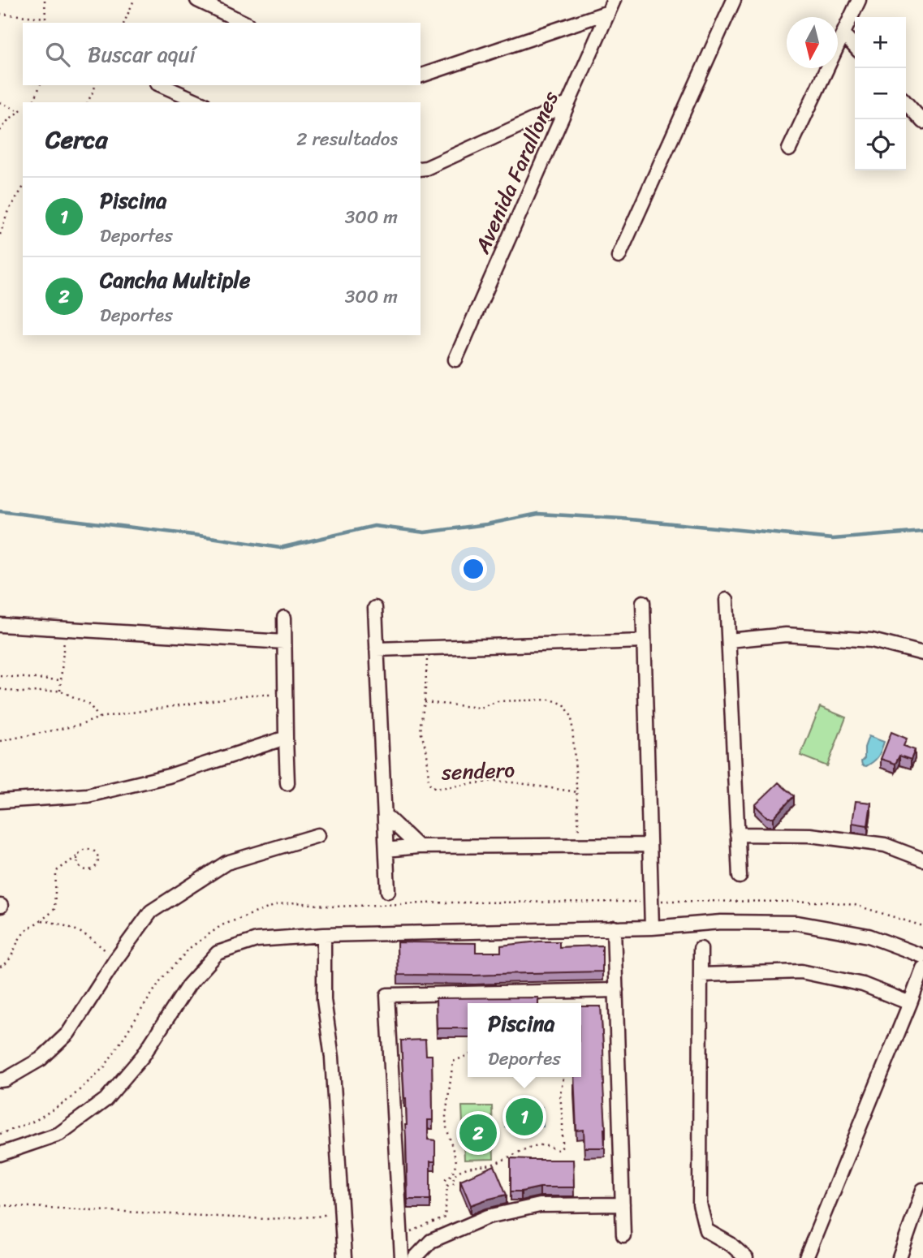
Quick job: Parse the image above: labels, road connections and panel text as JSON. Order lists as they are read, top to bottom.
{
  "streets": {
    "street": ["Avenida Farallones"],
    "path": ["sendero"]
  },
  "north": "bottom",
  "page": {
    "map_buttons": ["+", "−"],
    "search": "Buscar aquí",
    "heading": ["Cerca", "2 resultados"],
    "list": [
      {
        "mark": "1",
        "name": "Piscina",
        "note": "Deportes",
        "value": "300 m"
      },
      {
        "mark": "2",
        "name": "Cancha Multiple",
        "note": "Deportes",
        "value": "300 m"
      }
    ],
    "popup": ["Piscina", "Deportes"],
    "pins": ["1", "2"]
  }
}
